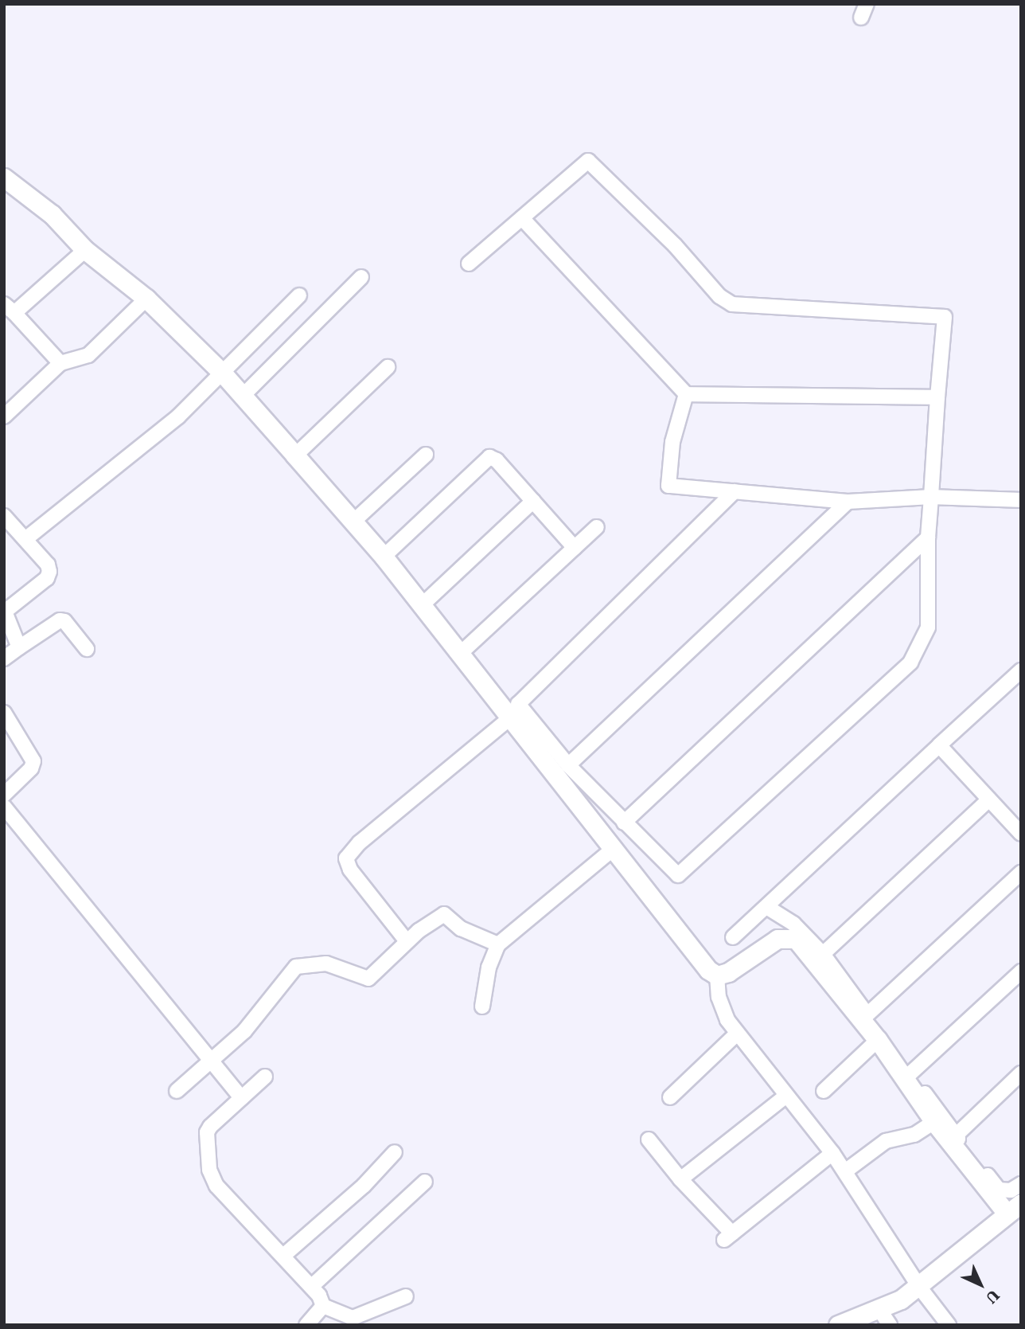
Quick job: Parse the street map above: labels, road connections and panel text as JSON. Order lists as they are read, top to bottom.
{
  "north": "bottom right"
}
